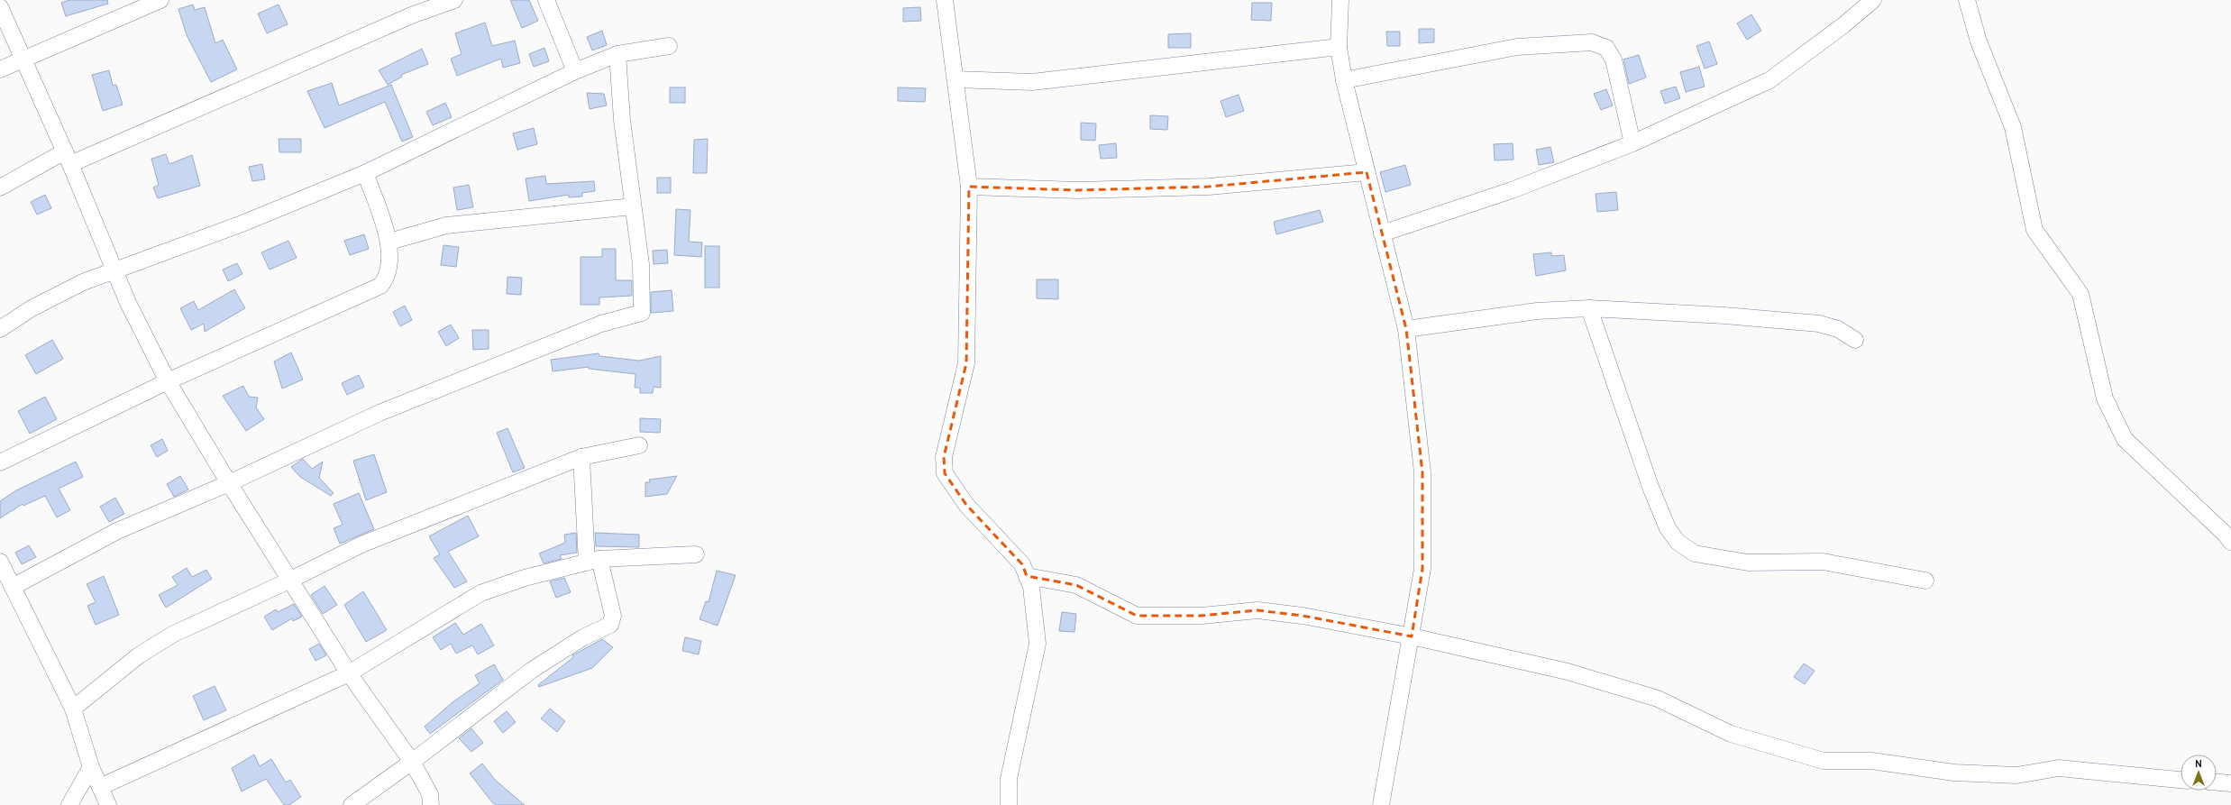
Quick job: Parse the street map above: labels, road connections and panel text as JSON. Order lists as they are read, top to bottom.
{
  "north": "top"
}
